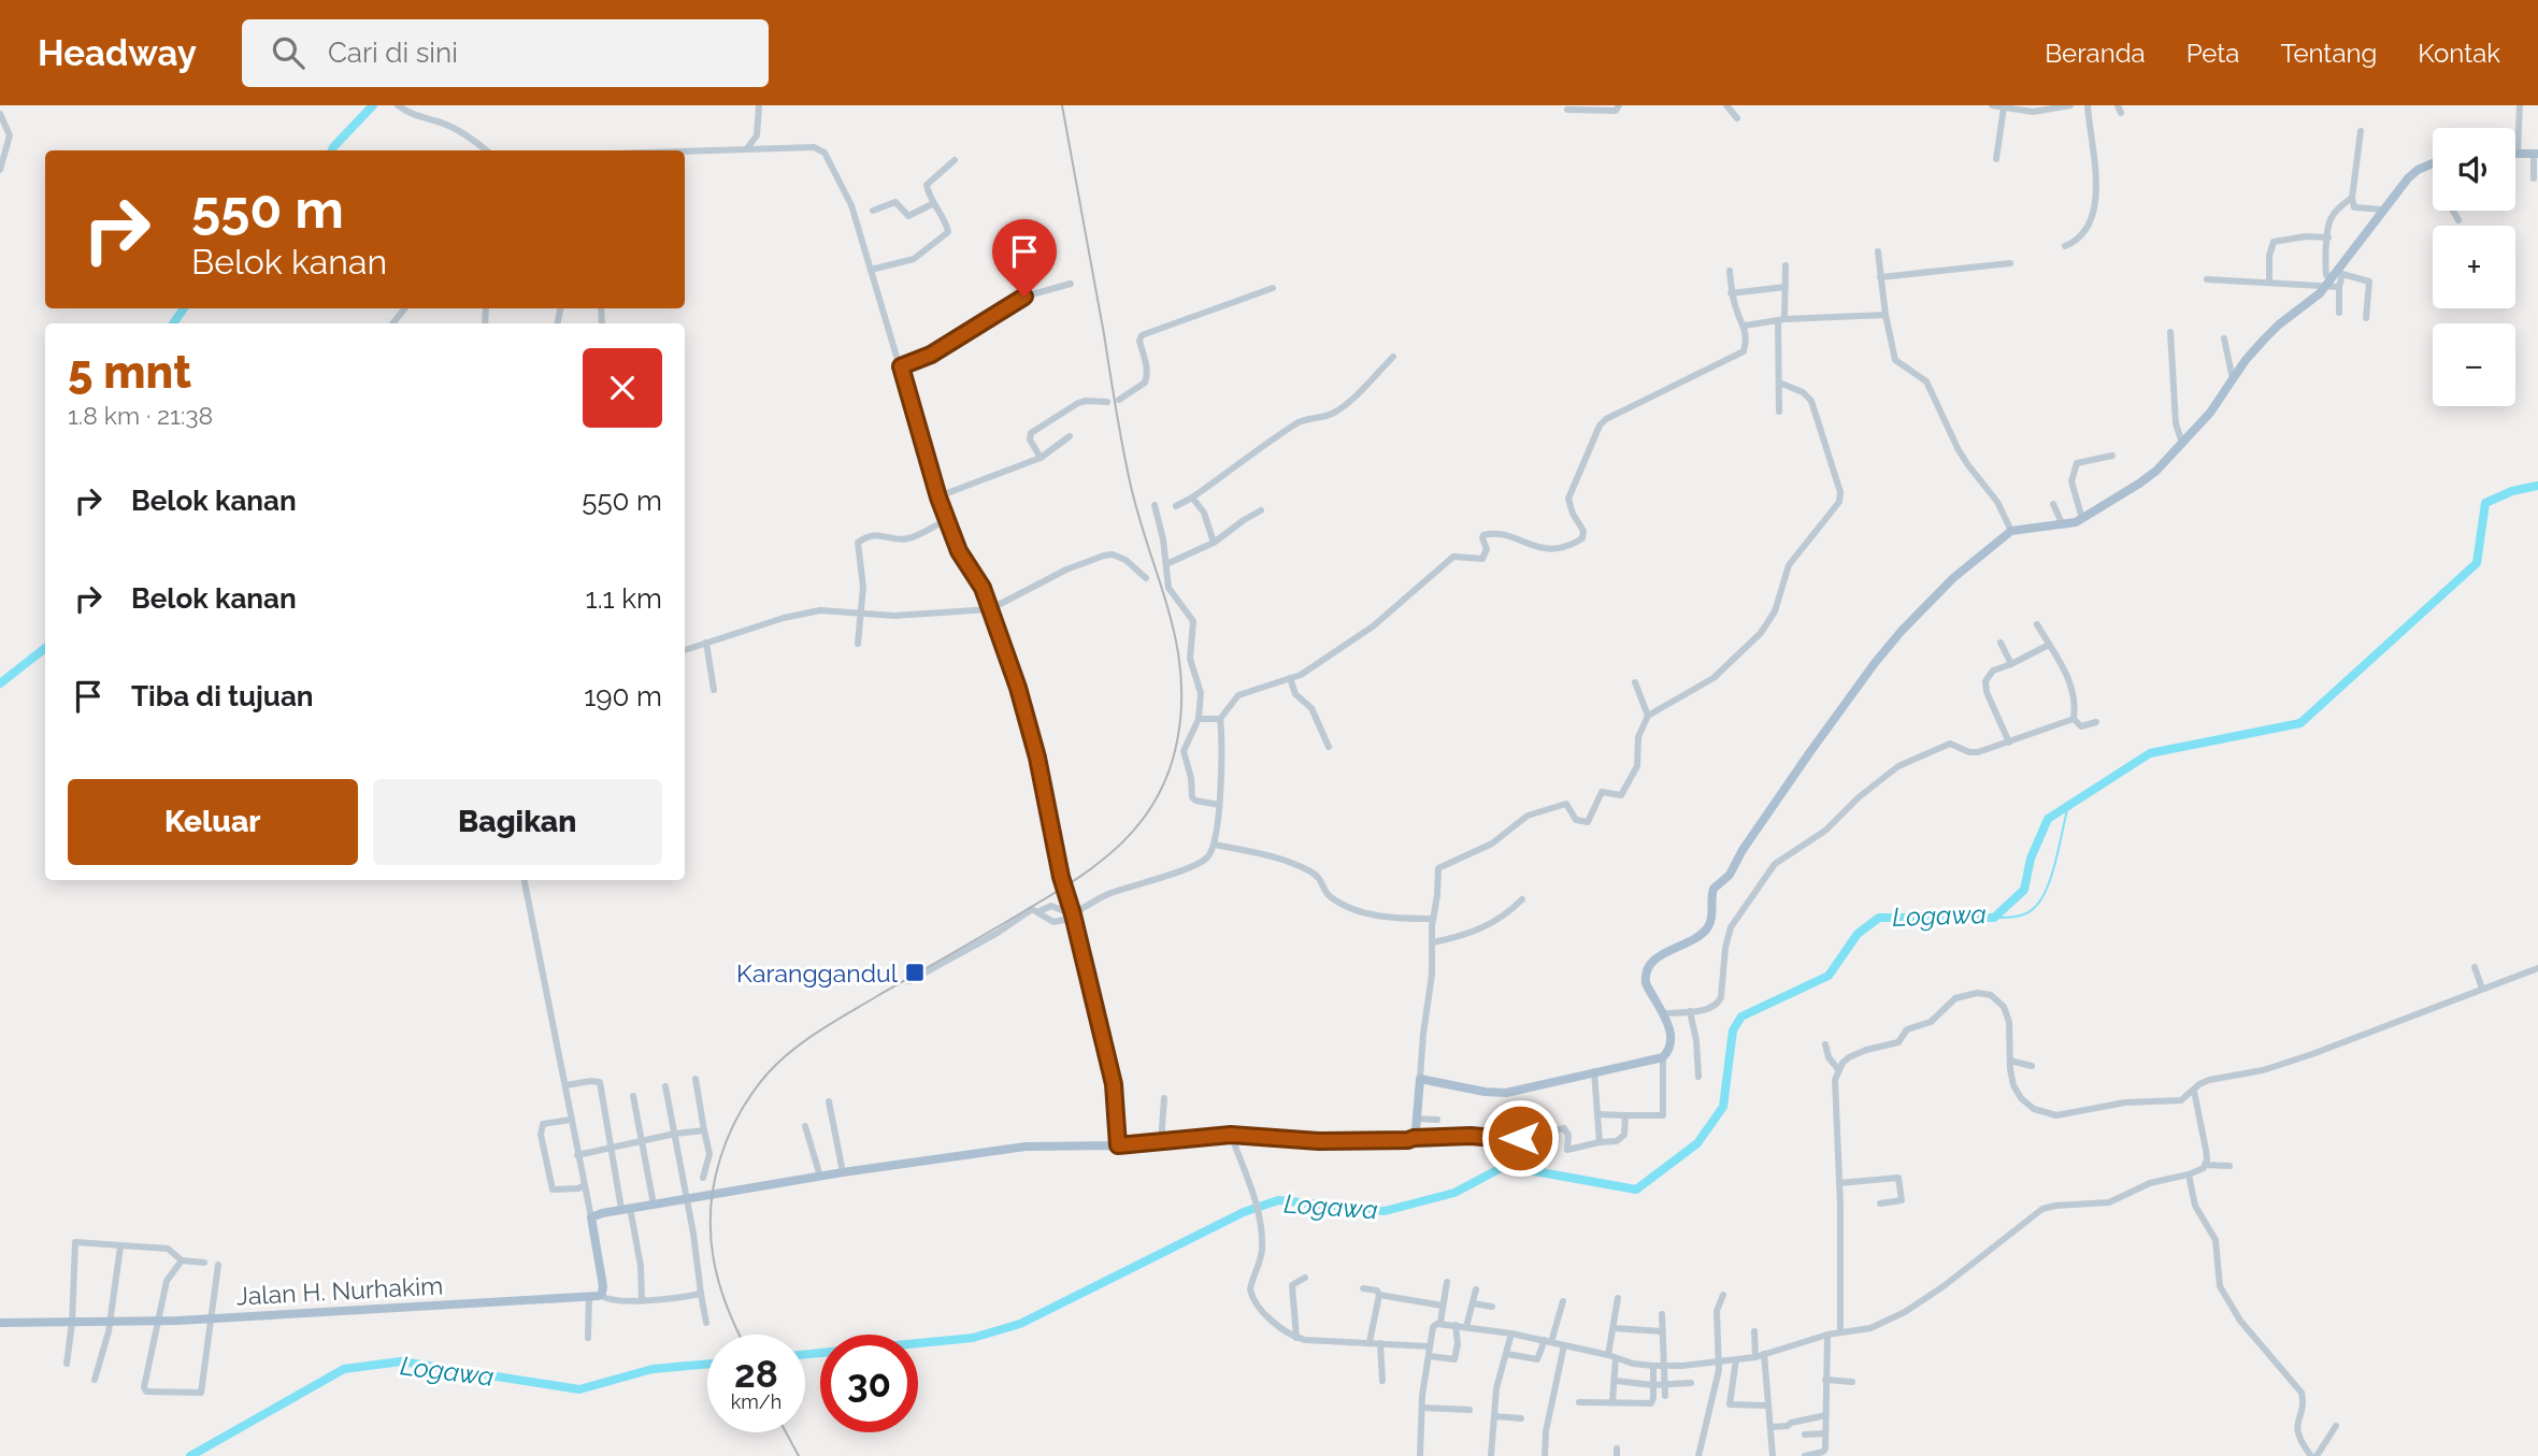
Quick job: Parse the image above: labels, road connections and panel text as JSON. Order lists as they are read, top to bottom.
{
  "streets": {
    "main road": ["Jalan H. Nurhakim"]
  },
  "water": ["Logawa"],
  "places": {
    "transit": ["Karanggandul"]
  },
  "page": {
    "header": "Headway",
    "search": "Cari di sini",
    "nav": [
      "Beranda",
      "Peta",
      "Tentang",
      "Kontak"
    ],
    "map_buttons": ["+", "−"],
    "turn": ["550 m", "Belok kanan"],
    "heading": ["5 mnt", "1.8 km · 21:38"],
    "list": [
      {
        "name": "Belok kanan",
        "value": "550 m"
      },
      {
        "name": "Belok kanan",
        "value": "1.1 km"
      },
      {
        "name": "Tiba di tujuan",
        "value": "190 m"
      }
    ],
    "buttons": ["Keluar", "Bagikan"],
    "speed": "28 km/h",
    "limit": "30"
  }
}
